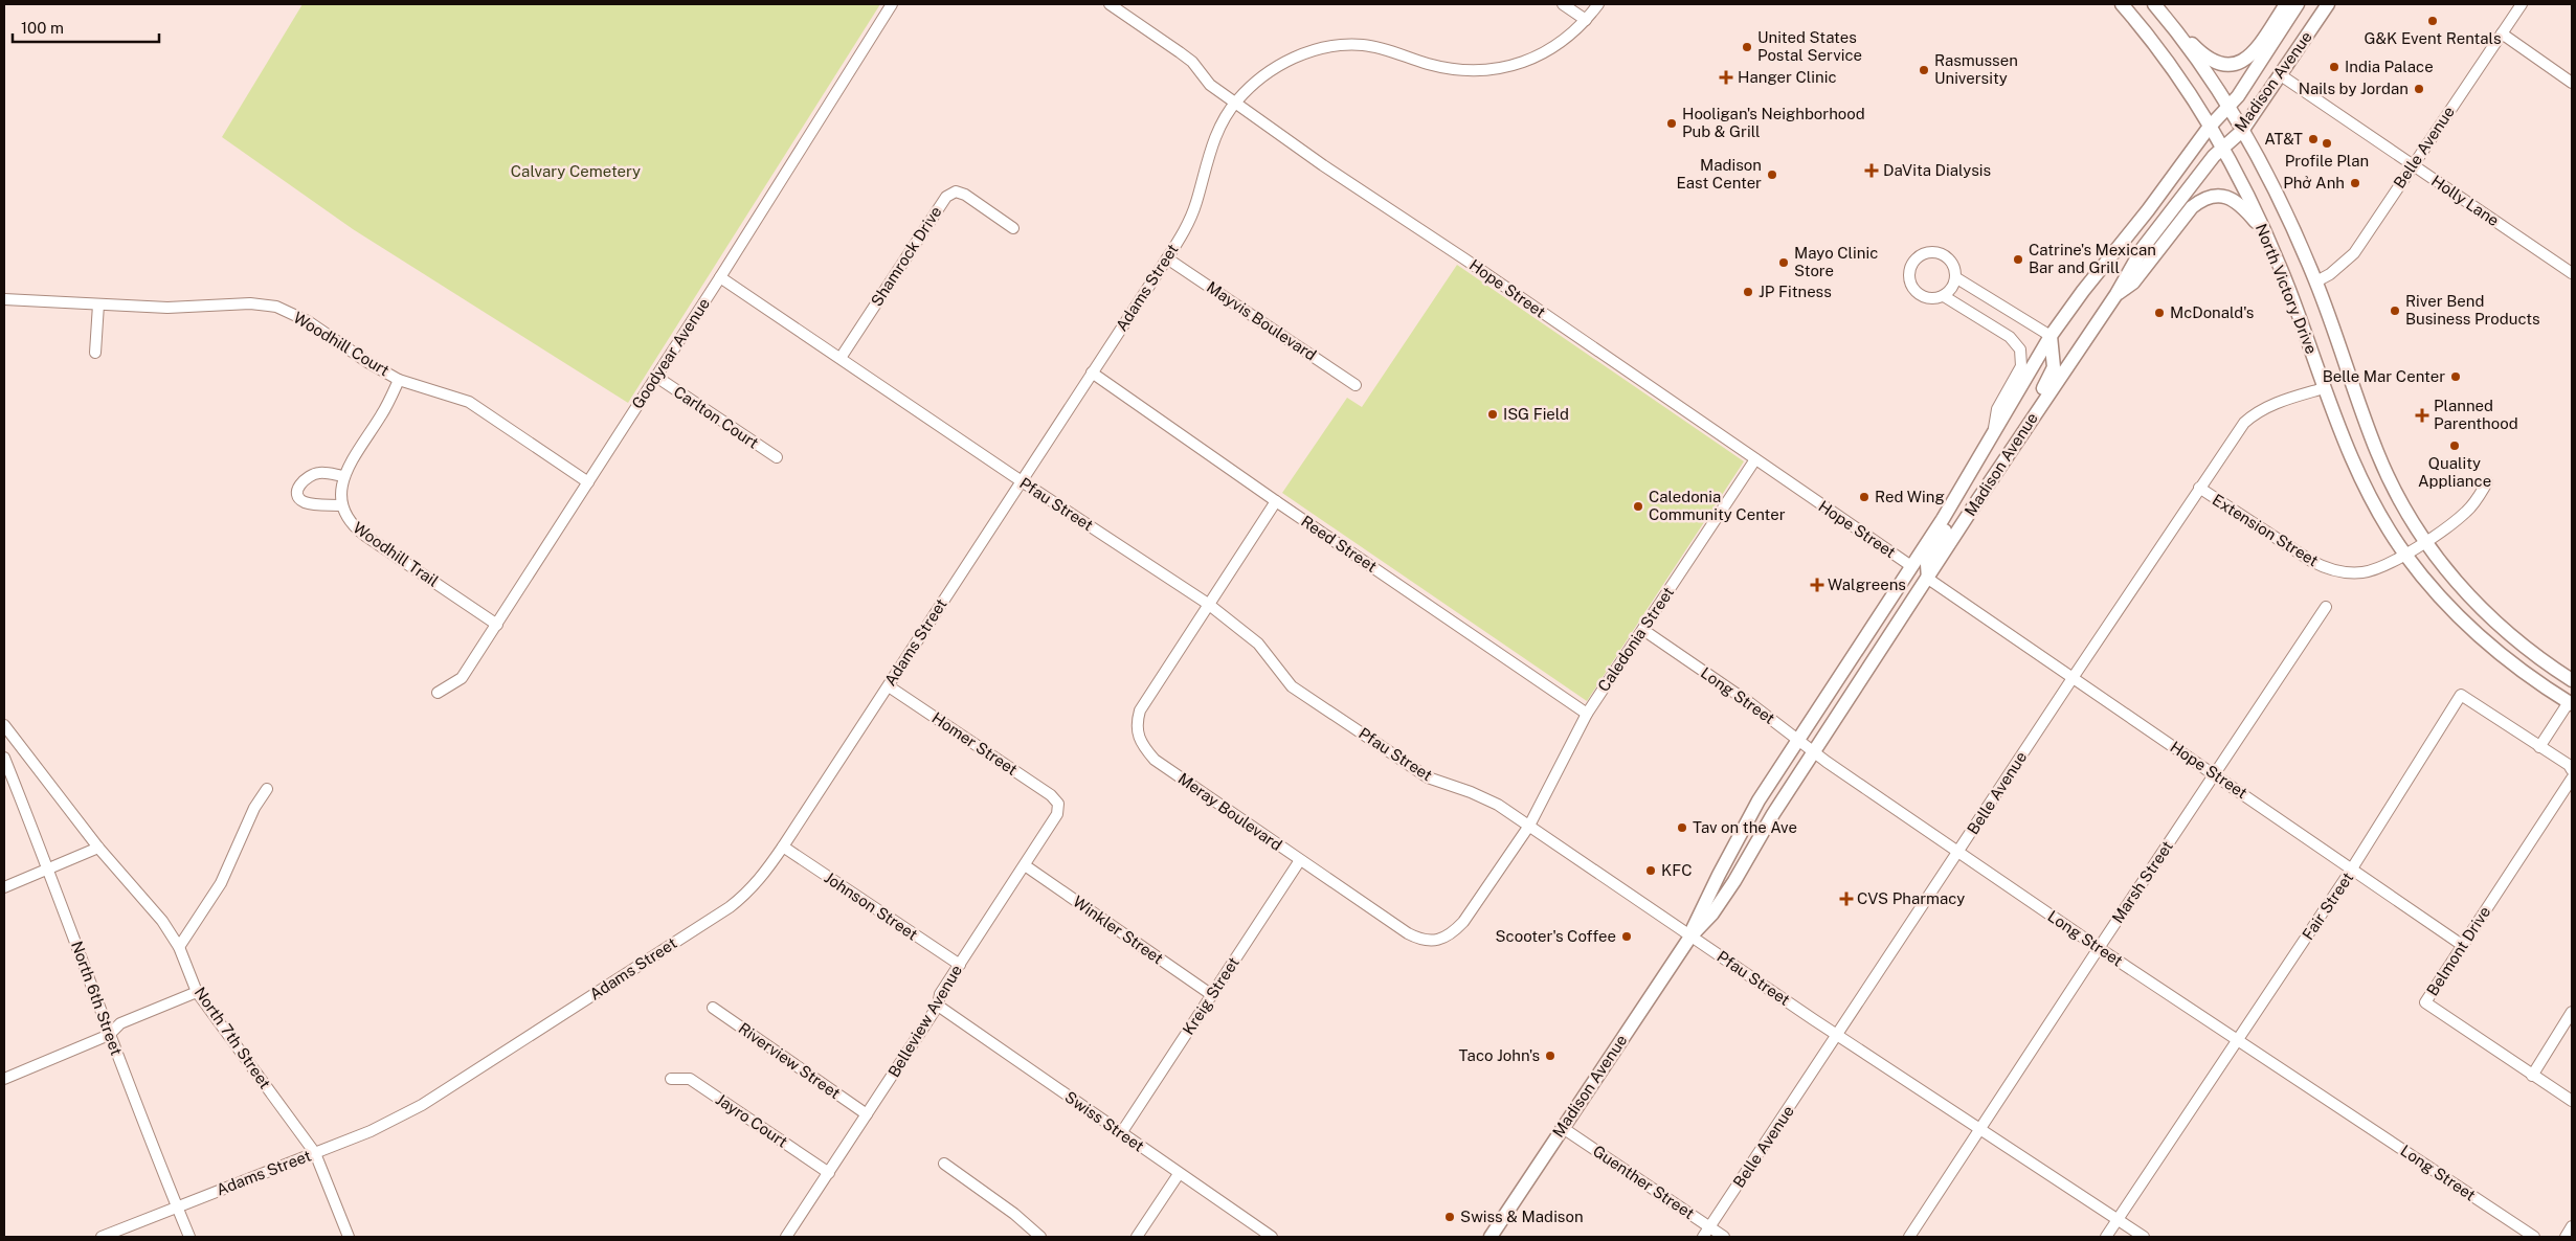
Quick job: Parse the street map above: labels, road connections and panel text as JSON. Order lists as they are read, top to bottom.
{
  "streets": {
    "main road": ["Madison Avenue", "North Victory Drive"],
    "street": [
      "Belle Avenue",
      "Holly Lane",
      "Shamrock Drive",
      "Adams Street",
      "Hope Street",
      "Mayvis Boulevard",
      "Woodhill Court",
      "Goodyear Avenue",
      "Carlton Court",
      "Pfau Street",
      "Extension Street",
      "Reed Street",
      "Woodhill Trail",
      "Caledonia Street",
      "Long Street",
      "Homer Street",
      "Meray Boulevard",
      "Marsh Street",
      "Johnson Street",
      "Fair Street",
      "Winkler Street",
      "Belmont Drive",
      "Kreig Street",
      "North 6th Street",
      "Belleview Avenue",
      "North 7th Street",
      "Riverview Street",
      "Jayro Court",
      "Swiss Street",
      "Guenther Street"
    ]
  },
  "crossings": [
    ["Madison Avenue", "Holly Lane"],
    ["Madison Avenue", "Hope Street"],
    ["Madison Avenue", "North Victory Drive"],
    ["Madison Avenue", "Pfau Street"],
    ["Madison Avenue", "Long Street"],
    ["Madison Avenue", "Guenther Street"],
    ["Belle Avenue", "Holly Lane"],
    ["Belle Avenue", "Hope Street"],
    ["Belle Avenue", "North Victory Drive"],
    ["Belle Avenue", "Pfau Street"],
    ["Belle Avenue", "Extension Street"],
    ["Belle Avenue", "Long Street"],
    ["Belle Avenue", "Guenther Street"],
    ["Shamrock Drive", "Pfau Street"],
    ["Adams Street", "Hope Street"],
    ["Adams Street", "Mayvis Boulevard"],
    ["Adams Street", "Pfau Street"],
    ["Adams Street", "Reed Street"],
    ["Adams Street", "Homer Street"],
    ["Adams Street", "Johnson Street"],
    ["Adams Street", "North 6th Street"],
    ["Adams Street", "North 7th Street"],
    ["Hope Street", "Caledonia Street"],
    ["Hope Street", "Marsh Street"],
    ["Hope Street", "Fair Street"],
    ["Hope Street", "Belmont Drive"],
    ["North Victory Drive", "Extension Street"],
    ["Woodhill Court", "Goodyear Avenue"],
    ["Woodhill Court", "Woodhill Trail"],
    ["Goodyear Avenue", "Carlton Court"],
    ["Goodyear Avenue", "Pfau Street"],
    ["Goodyear Avenue", "Woodhill Trail"],
    ["Pfau Street", "Caledonia Street"],
    ["Pfau Street", "Meray Boulevard"],
    ["Pfau Street", "Marsh Street"],
    ["Pfau Street", "Fair Street"],
    ["Reed Street", "Caledonia Street"],
    ["Reed Street", "Meray Boulevard"],
    ["Caledonia Street", "Long Street"],
    ["Caledonia Street", "Meray Boulevard"],
    ["Long Street", "Marsh Street"],
    ["Long Street", "Fair Street"],
    ["Homer Street", "Belleview Avenue"],
    ["Meray Boulevard", "Kreig Street"],
    ["Johnson Street", "Belleview Avenue"],
    ["Winkler Street", "Kreig Street"],
    ["Winkler Street", "Belleview Avenue"],
    ["Kreig Street", "Swiss Street"],
    ["Belleview Avenue", "Riverview Street"],
    ["Belleview Avenue", "Jayro Court"],
    ["Belleview Avenue", "Swiss Street"]
  ],
  "parks": ["Calvary Cemetery"],
  "places": {
    "other": [
      "G&K Event Rentals",
      "United States Postal Service",
      "India Palace",
      "Rasmussen University",
      "Nails by Jordan",
      "Hooligan's Neighborhood Pub & Grill",
      "AT&T",
      "Profile Plan",
      "Madison East Center",
      "Phở Anh",
      "Catrine's Mexican Bar and Grill",
      "Mayo Clinic Store",
      "JP Fitness",
      "River Bend Business Products",
      "McDonald's",
      "Belle Mar Center",
      "ISG Field",
      "Quality Appliance",
      "Red Wing",
      "Caledonia Community Center",
      "Tav on the Ave",
      "KFC",
      "Scooter's Coffee",
      "Taco John's",
      "Swiss & Madison"
    ],
    "health": [
      "Hanger Clinic",
      "DaVita Dialysis",
      "Planned Parenthood",
      "Walgreens",
      "CVS Pharmacy"
    ]
  },
  "scale_bar": "100 m"
}
